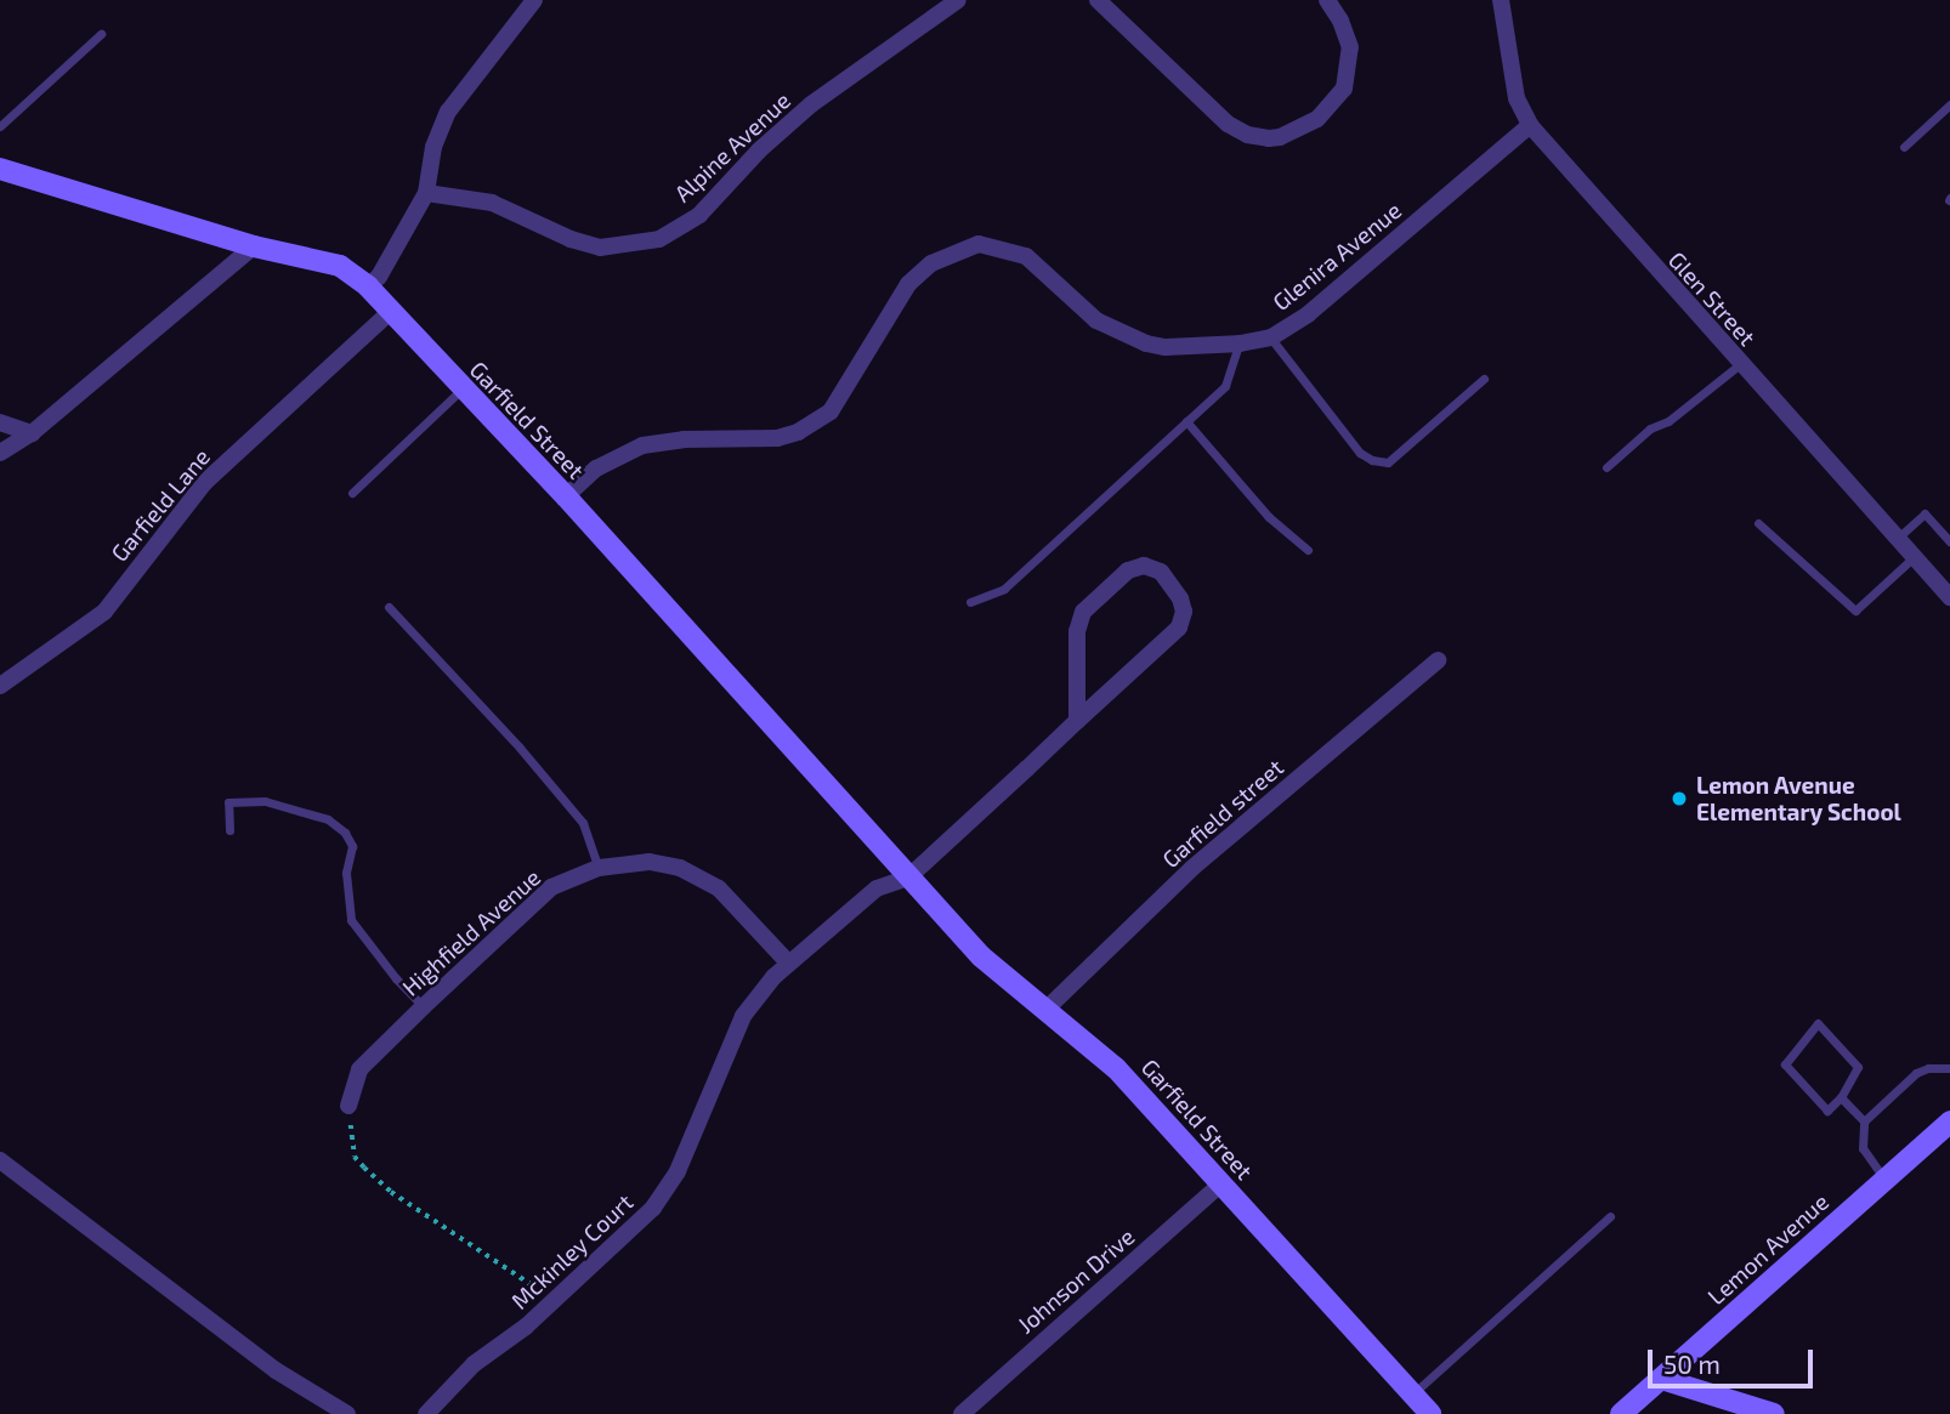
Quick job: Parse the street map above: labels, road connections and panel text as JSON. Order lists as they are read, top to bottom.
{
  "streets": {
    "street": [
      "Alpine Avenue",
      "Glenira Avenue",
      "Glen Street",
      "Garfield Street",
      "Garfield Lane",
      "Garfield street",
      "Highfield Avenue",
      "Lemon Avenue",
      "Mckinley Court",
      "Johnson Drive"
    ]
  },
  "crossings": [
    ["Glenira Avenue", "Glen Street"],
    ["Glenira Avenue", "Garfield Street"],
    ["Garfield Street", "Garfield Lane"],
    ["Garfield Street", "Garfield street"],
    ["Garfield Street", "Johnson Drive"],
    ["Highfield Avenue", "Mckinley Court"]
  ],
  "places": ["Lemon Avenue Elementary School"],
  "scale_bar": "50 m"
}
